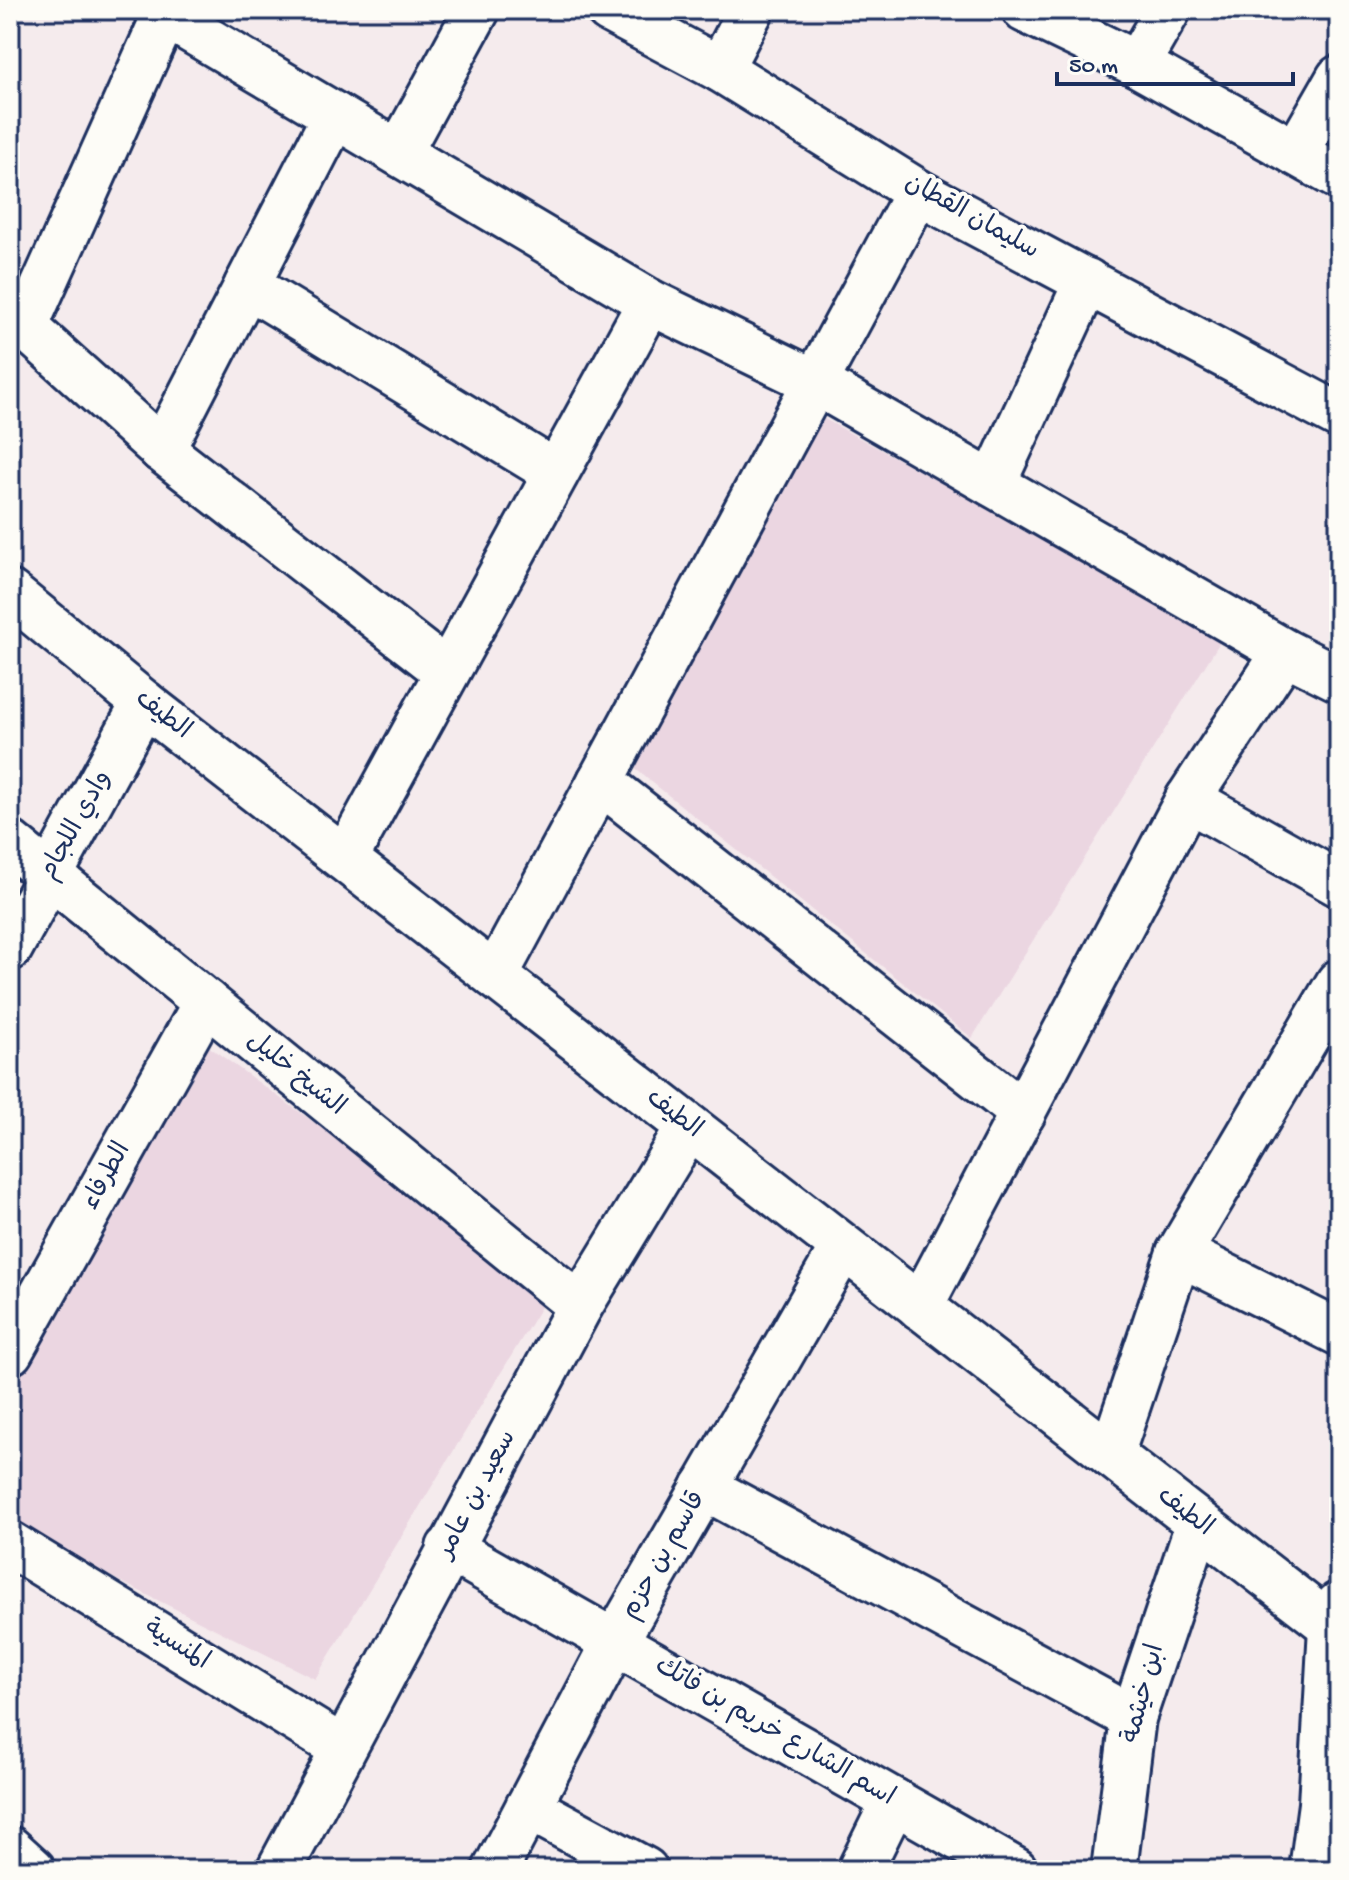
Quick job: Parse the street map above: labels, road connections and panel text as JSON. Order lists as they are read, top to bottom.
{
  "streets": {
    "street": [
      "سليمان القطان",
      "الطيف",
      "وادي اللجام",
      "الشيخ خليل",
      "الطرفاء",
      "سعيد بن عامر",
      "قاسم بن حزم",
      "المنسية",
      "ابن خيثمة",
      "اسم الشارع خريم بن فاتك"
    ]
  },
  "crossings": [
    ["الطيف", "وادي اللجام"],
    ["الطيف", "سعيد بن عامر"],
    ["الطيف", "قاسم بن حزم"],
    ["الطيف", "ابن خيثمة"],
    ["وادي اللجام", "الشيخ خليل"],
    ["الشيخ خليل", "الطرفاء"],
    ["الشيخ خليل", "سعيد بن عامر"],
    ["سعيد بن عامر", "المنسية"],
    ["سعيد بن عامر", "اسم الشارع خريم بن فاتك"],
    ["قاسم بن حزم", "اسم الشارع خريم بن فاتك"]
  ],
  "scale_bar": "50 m"
}
